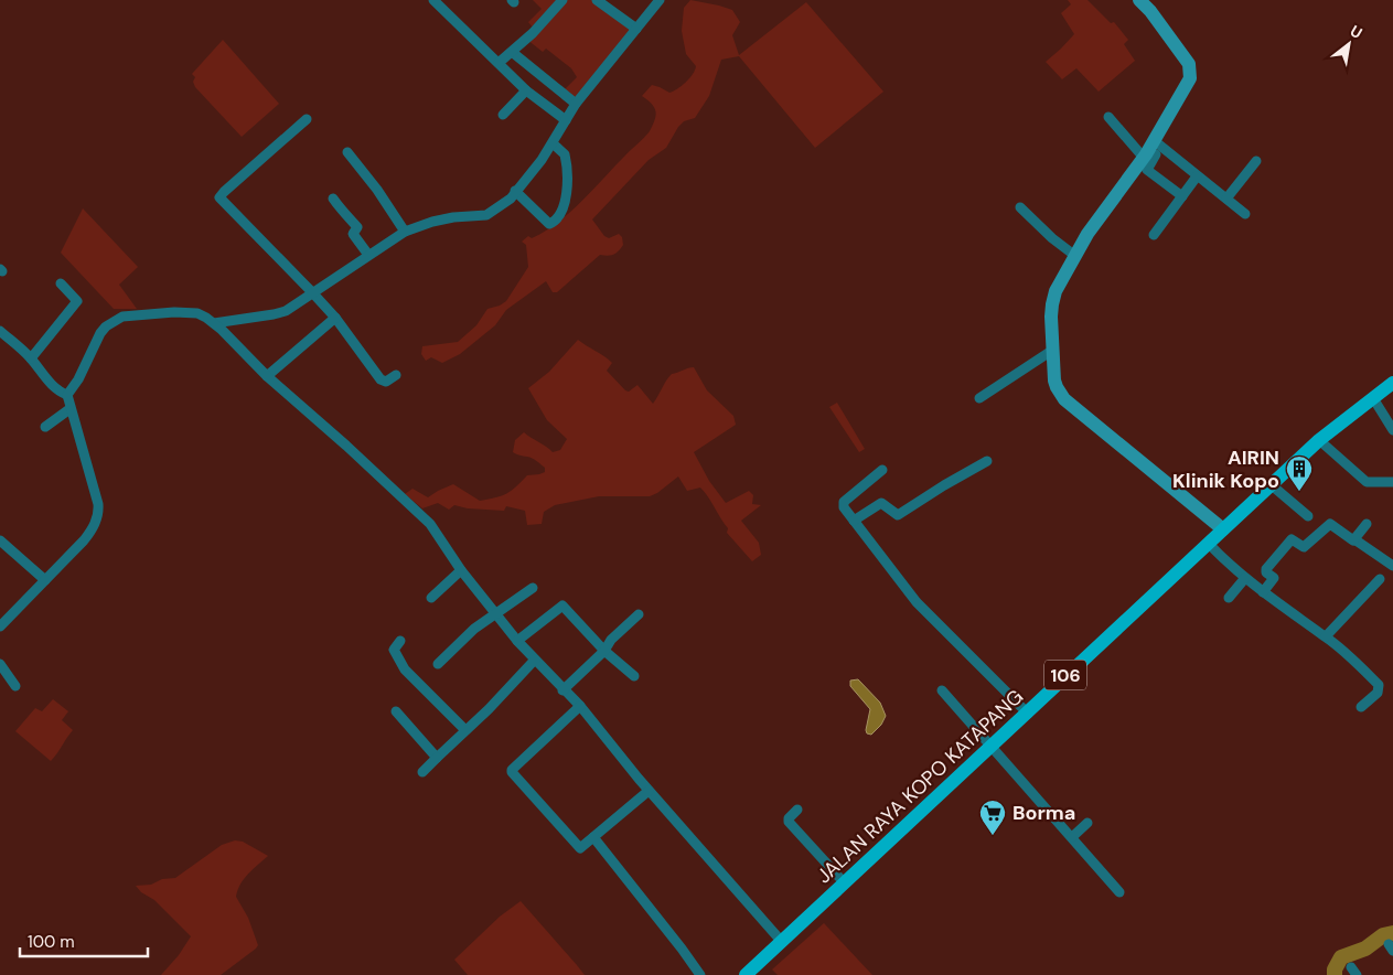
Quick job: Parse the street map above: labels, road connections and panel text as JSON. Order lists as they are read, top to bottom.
{
  "streets": {
    "main road": ["106", "JALAN RAYA KOPO KATAPANG"]
  },
  "places": {
    "building": ["AIRIN Klinik Kopo"],
    "supermarket": ["Borma"]
  },
  "scale_bar": "100 m",
  "north": "top right"
}
